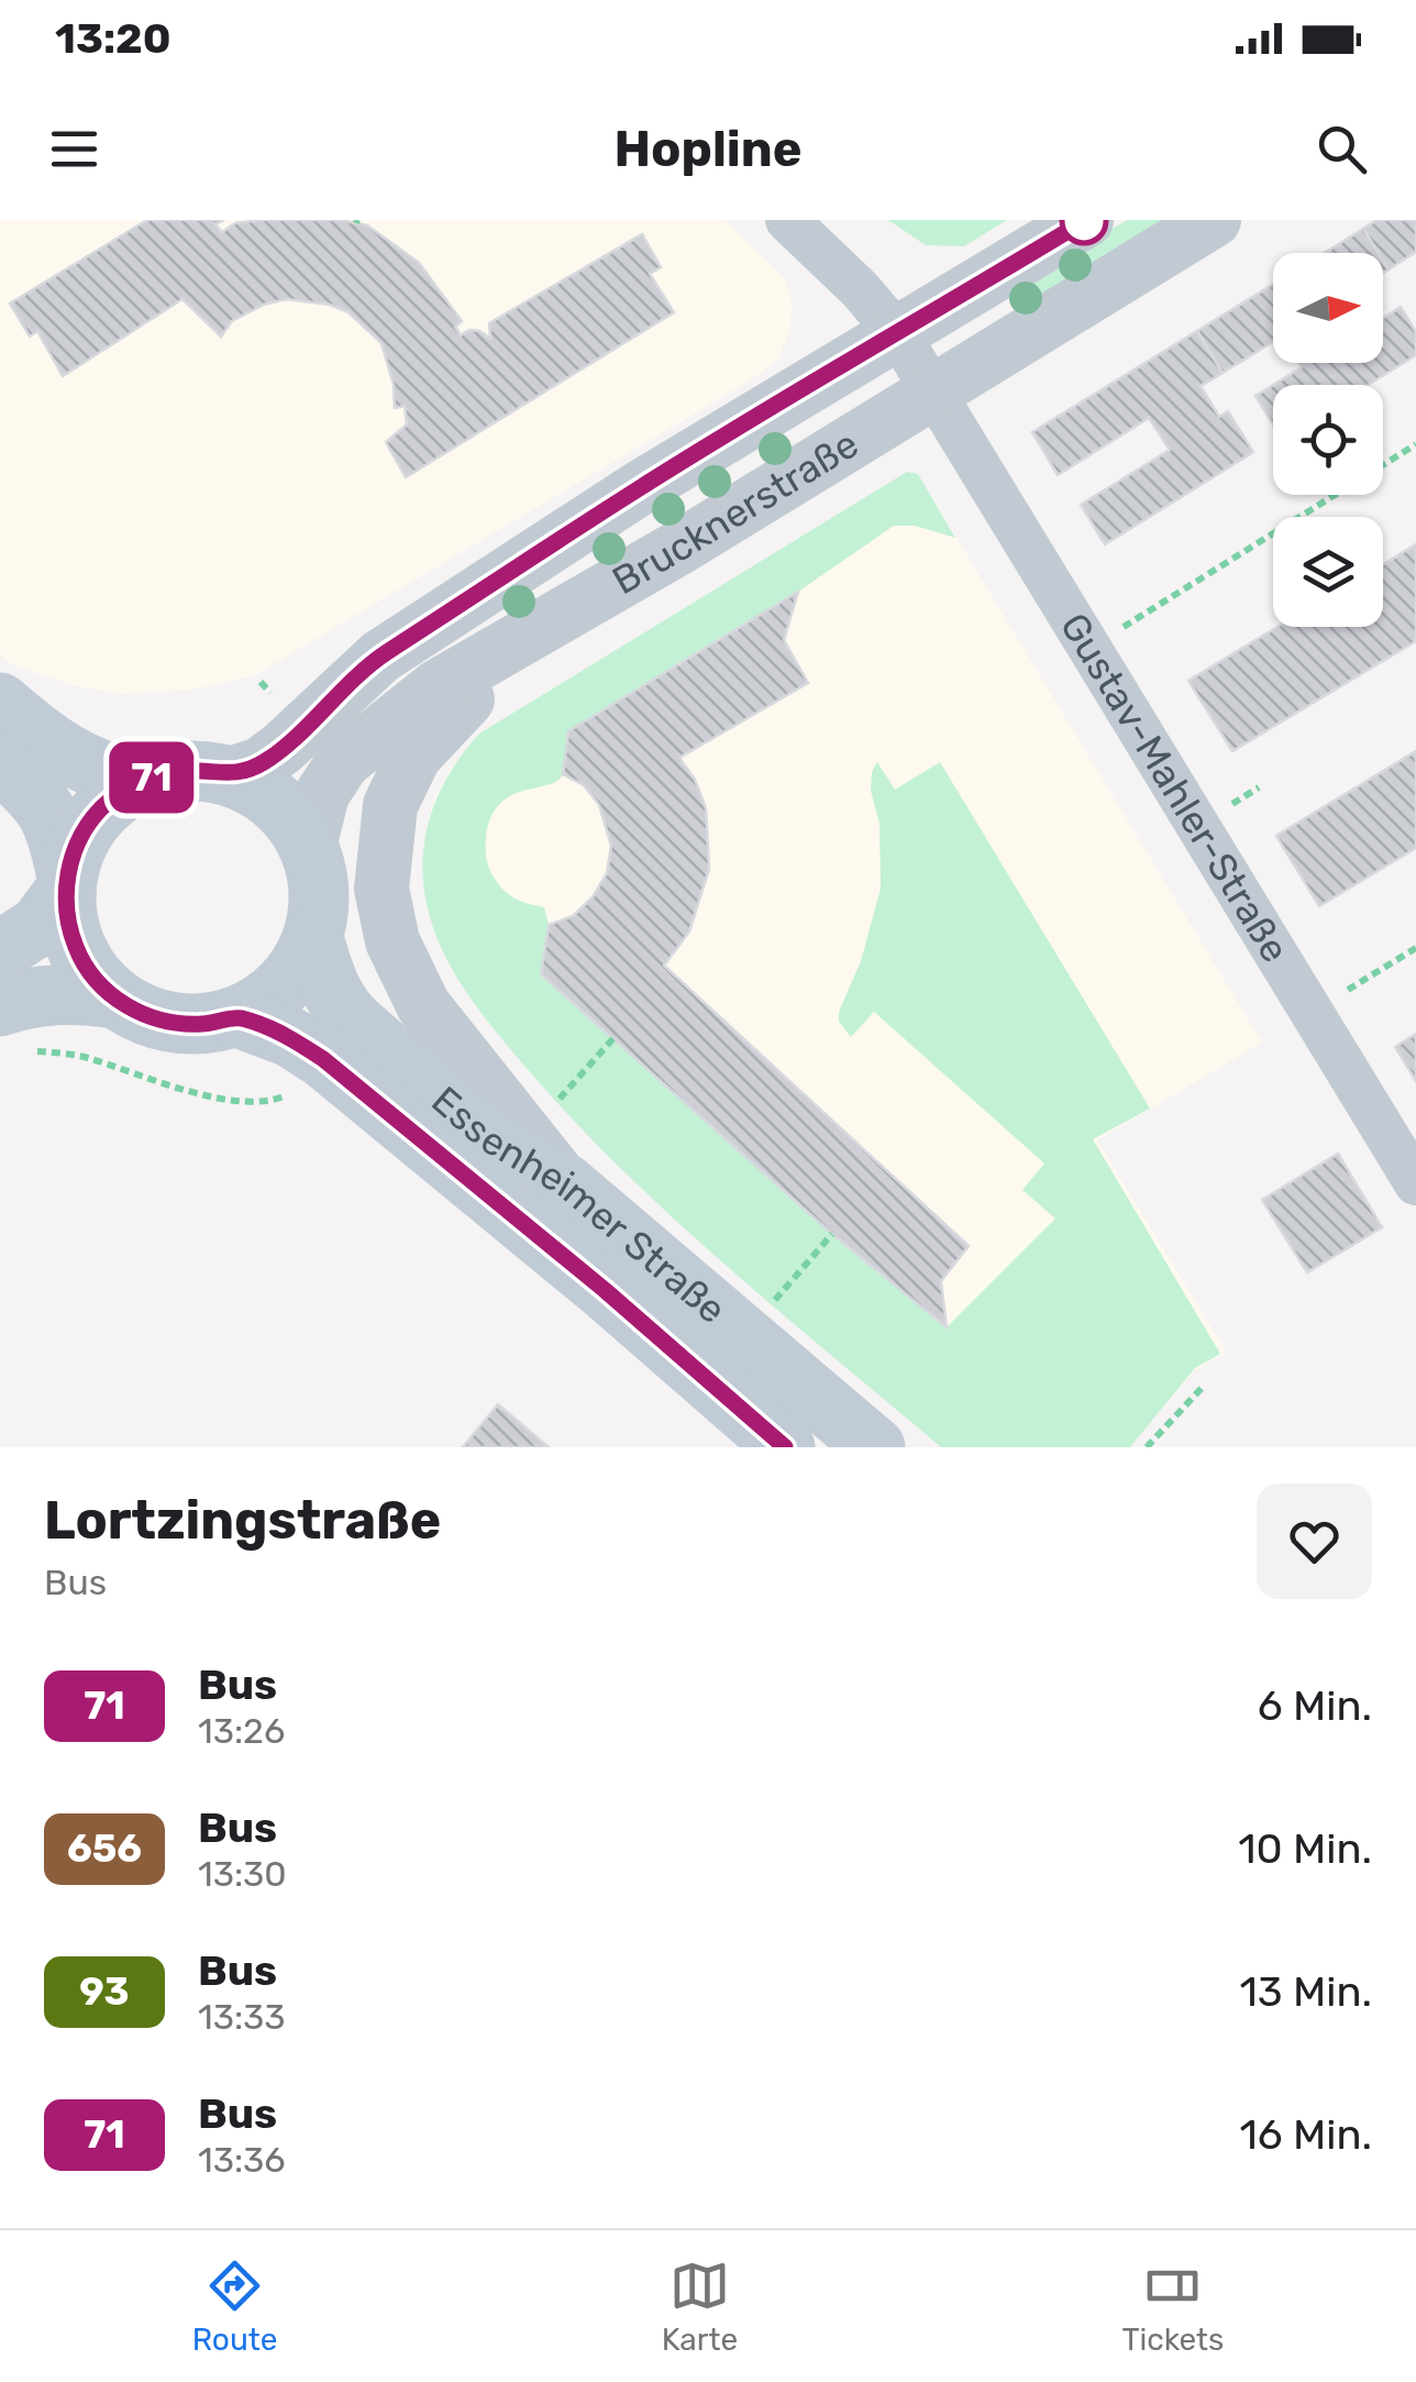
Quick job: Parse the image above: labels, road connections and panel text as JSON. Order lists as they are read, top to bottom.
{
  "streets": {
    "main road": ["Essenheimer Straße"],
    "street": ["Brucknerstraße", "Gustav-Mahler-Straße"]
  },
  "crossings": [
    ["Brucknerstraße", "Gustav-Mahler-Straße"],
    ["Brucknerstraße", "Essenheimer Straße"]
  ],
  "lines": ["bus line 71"],
  "north": "right",
  "page": {
    "status": "13:20",
    "header": "Hopline",
    "on_map": "71",
    "heading": ["Lortzingstraße", "Bus"],
    "list": [
      {
        "mark": "71",
        "name": "Bus",
        "note": "13:26",
        "value": "6 Min."
      },
      {
        "mark": "656",
        "name": "Bus",
        "note": "13:30",
        "value": "10 Min."
      },
      {
        "mark": "93",
        "name": "Bus",
        "note": "13:33",
        "value": "13 Min."
      },
      {
        "mark": "71",
        "name": "Bus",
        "note": "13:36",
        "value": "16 Min."
      }
    ],
    "tabs": ["Route", "Karte", "Tickets"]
  }
}
